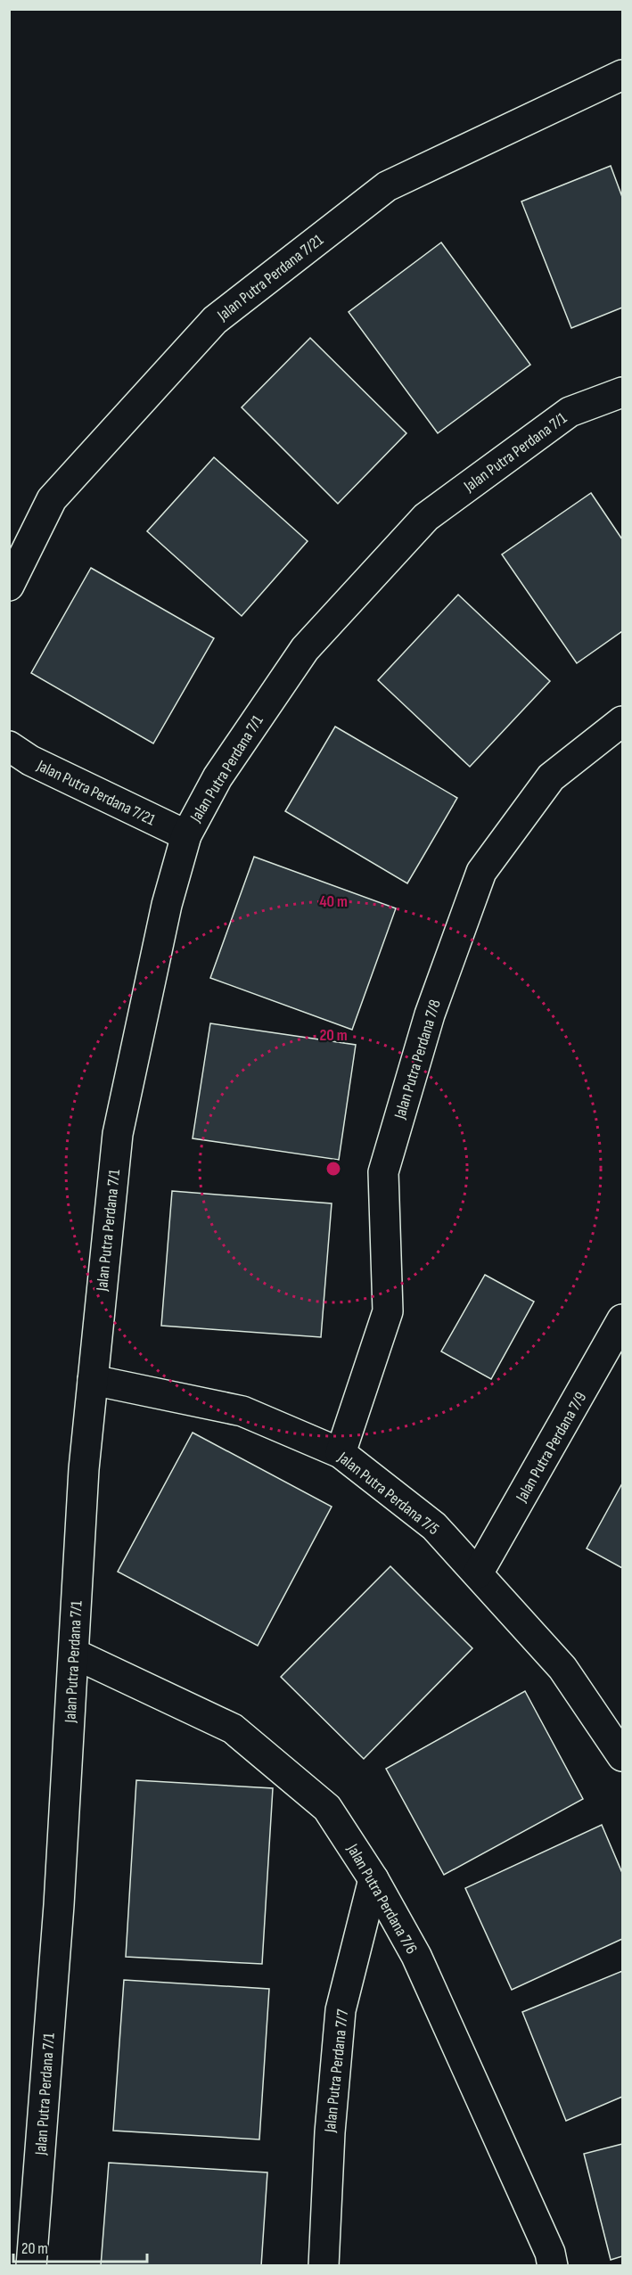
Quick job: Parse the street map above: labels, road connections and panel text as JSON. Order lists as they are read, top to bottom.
{
  "streets": {
    "street": [
      "Jalan Putra Perdana 7/21",
      "Jalan Putra Perdana 7/1",
      "Jalan Putra Perdana 7/8",
      "Jalan Putra Perdana 7/9",
      "Jalan Putra Perdana 7/5",
      "Jalan Putra Perdana 7/6",
      "Jalan Putra Perdana 7/7"
    ]
  },
  "crossings": [
    ["Jalan Putra Perdana 7/21", "Jalan Putra Perdana 7/1"],
    ["Jalan Putra Perdana 7/1", "Jalan Putra Perdana 7/5"],
    ["Jalan Putra Perdana 7/1", "Jalan Putra Perdana 7/6"],
    ["Jalan Putra Perdana 7/8", "Jalan Putra Perdana 7/5"],
    ["Jalan Putra Perdana 7/9", "Jalan Putra Perdana 7/5"],
    ["Jalan Putra Perdana 7/6", "Jalan Putra Perdana 7/7"]
  ],
  "scale_bar": "20 m",
  "rings": ["40 m", "20 m"]
}
